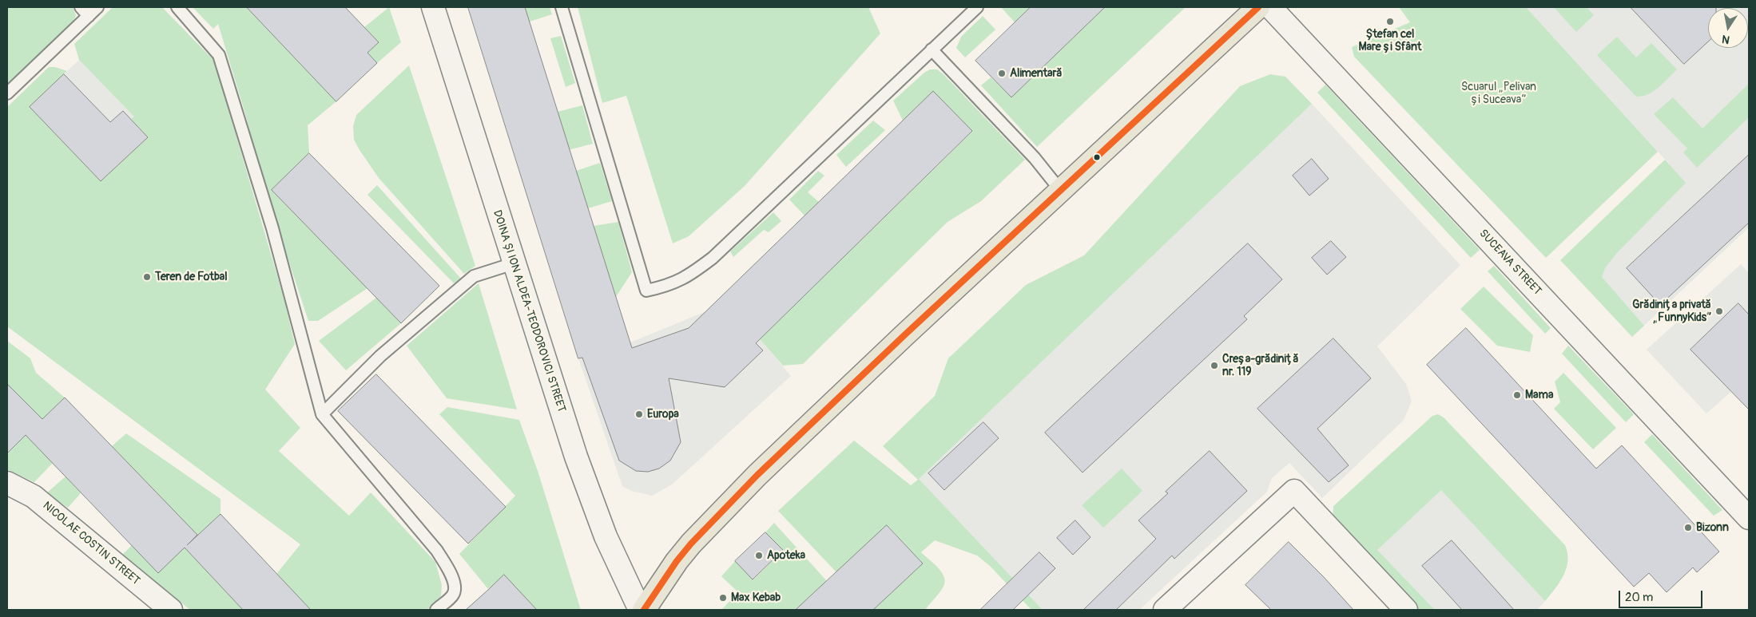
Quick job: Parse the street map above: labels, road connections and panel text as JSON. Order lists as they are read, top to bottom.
{
  "streets": {
    "street": ["SUCEAVA STREET", "DOINA ȘI ION ALDEA-TEODOROVICI STREET", "NICOLAE COSTIN STREET"]
  },
  "parks": ["Scuarul „Pelivan și Suceava”"],
  "places": [
    "Ștefan cel Mare și Sfânt",
    "Alimentară",
    "Teren de Fotbal",
    "Grădinița privată „FunnyKids”",
    "Creșa-grădiniță nr. 119",
    "Mama",
    "Europa",
    "Bizonn",
    "Apoteka",
    "Max Kebab"
  ],
  "scale_bar": "20 m",
  "north": "bottom"
}
